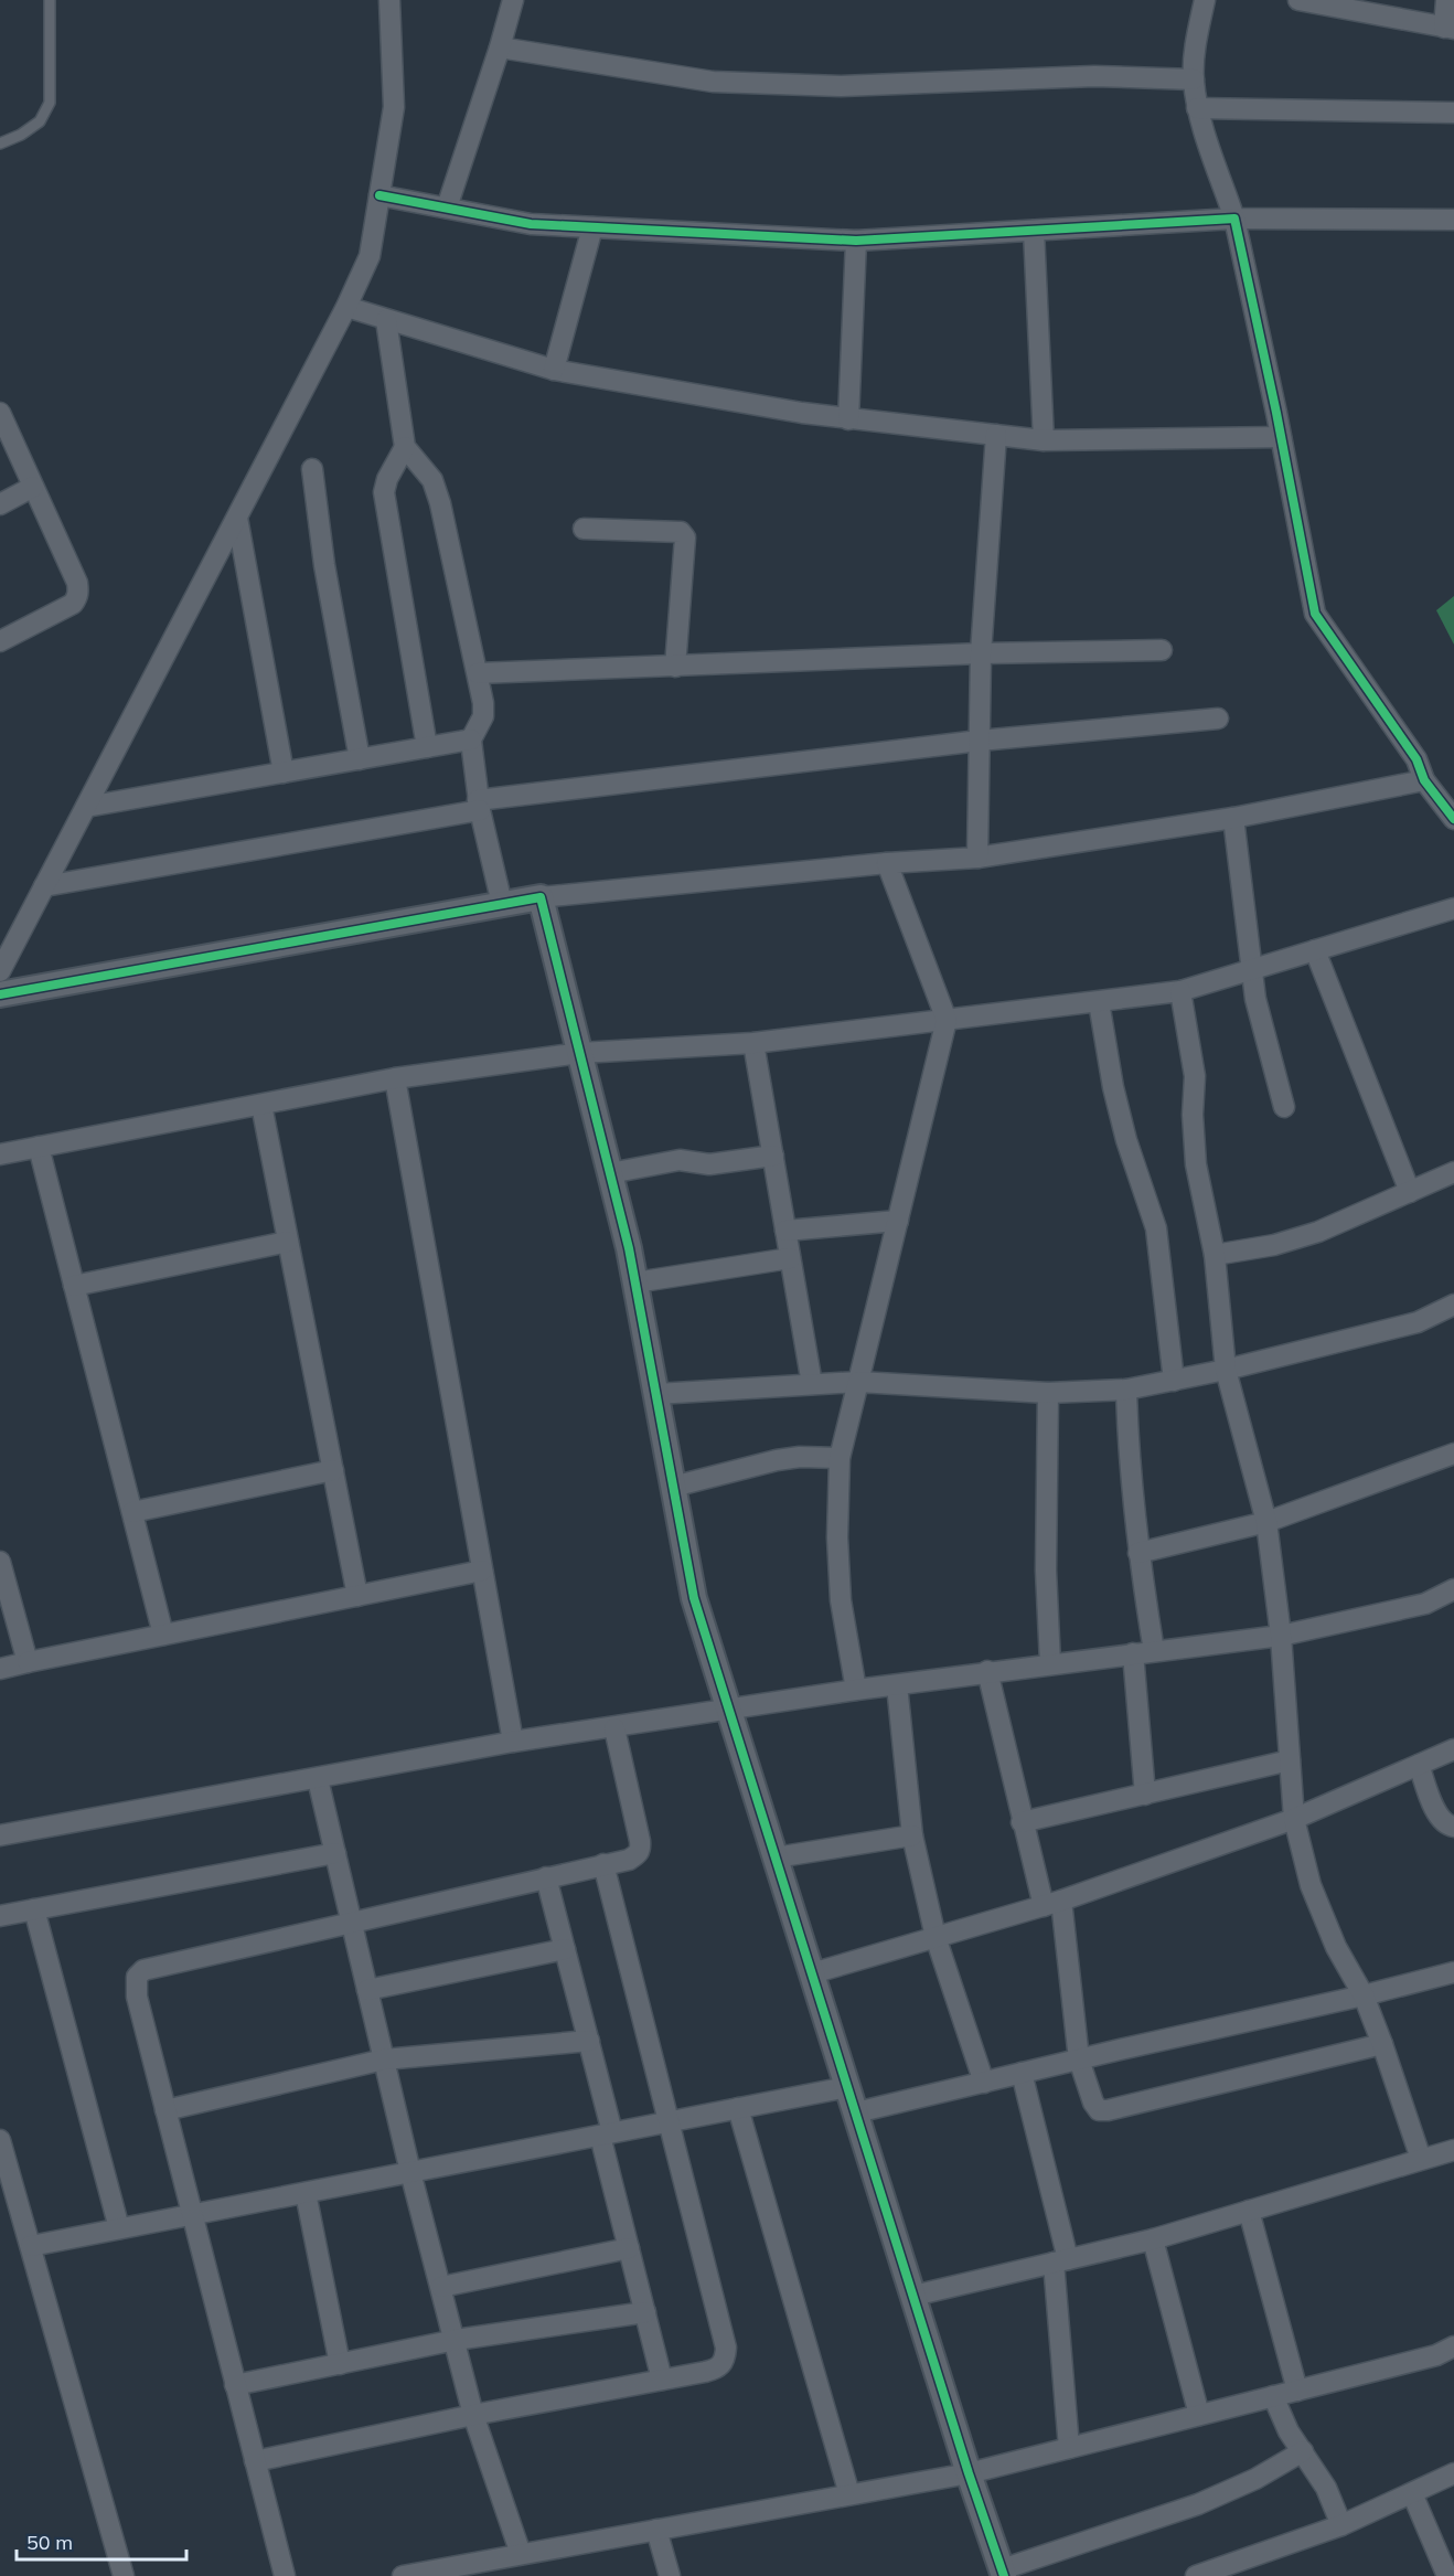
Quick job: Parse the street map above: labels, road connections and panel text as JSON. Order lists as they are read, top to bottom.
{
  "scale_bar": "50 m"
}
